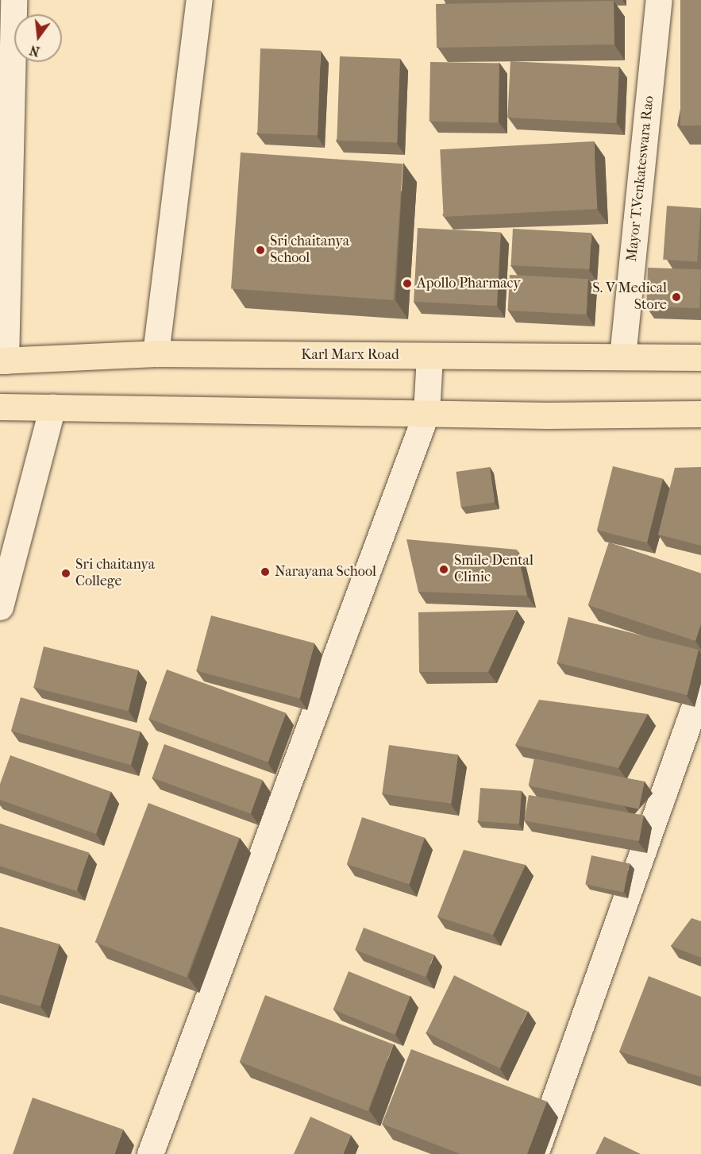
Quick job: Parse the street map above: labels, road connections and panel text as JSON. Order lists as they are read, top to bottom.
{
  "streets": {
    "main road": ["Karl Marx Road"],
    "street": ["Mayor T.Venkateswara Rao"]
  },
  "crossings": [
    ["Mayor T.Venkateswara Rao", "Karl Marx Road"]
  ],
  "places": [
    "Sri chaitanya School",
    "Apollo Pharmacy",
    "S. V Medical Store",
    "Smile Dental Clinic",
    "Narayana School",
    "Sri chaitanya College"
  ],
  "north": "bottom"
}
